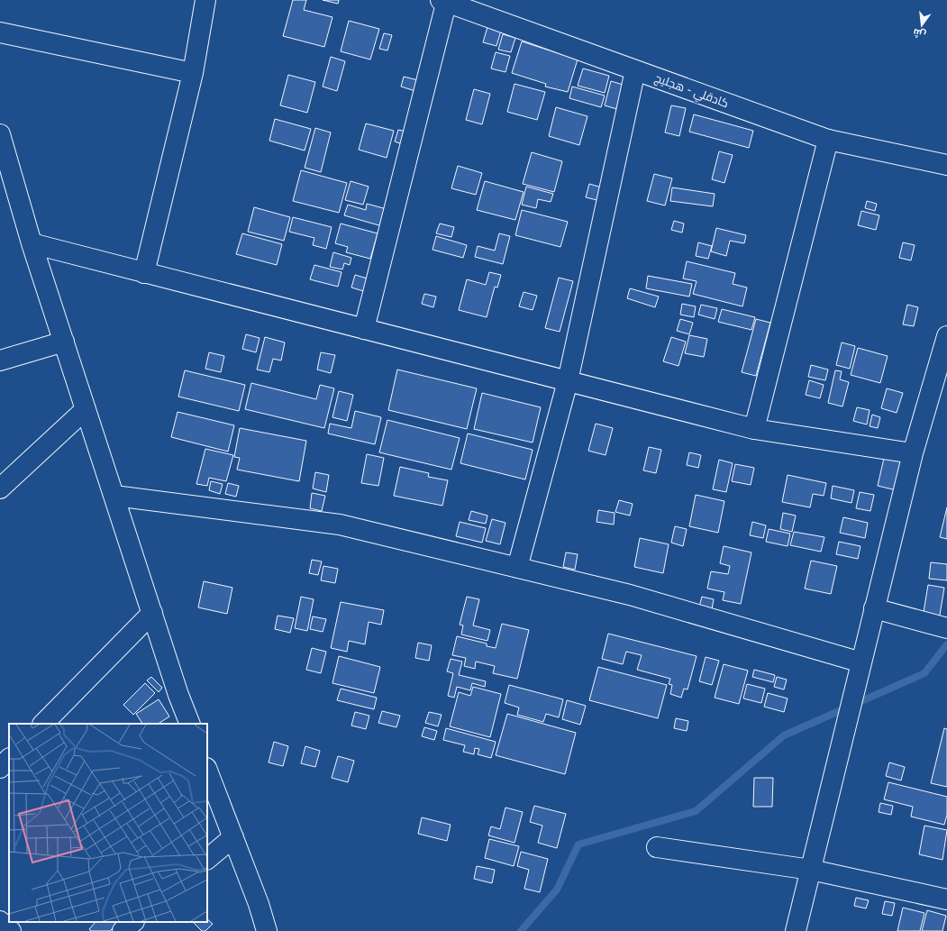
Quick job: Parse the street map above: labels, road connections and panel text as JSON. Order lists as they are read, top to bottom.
{
  "streets": {
    "street": ["كادقلي - هجليج"]
  },
  "north": "bottom"
}
